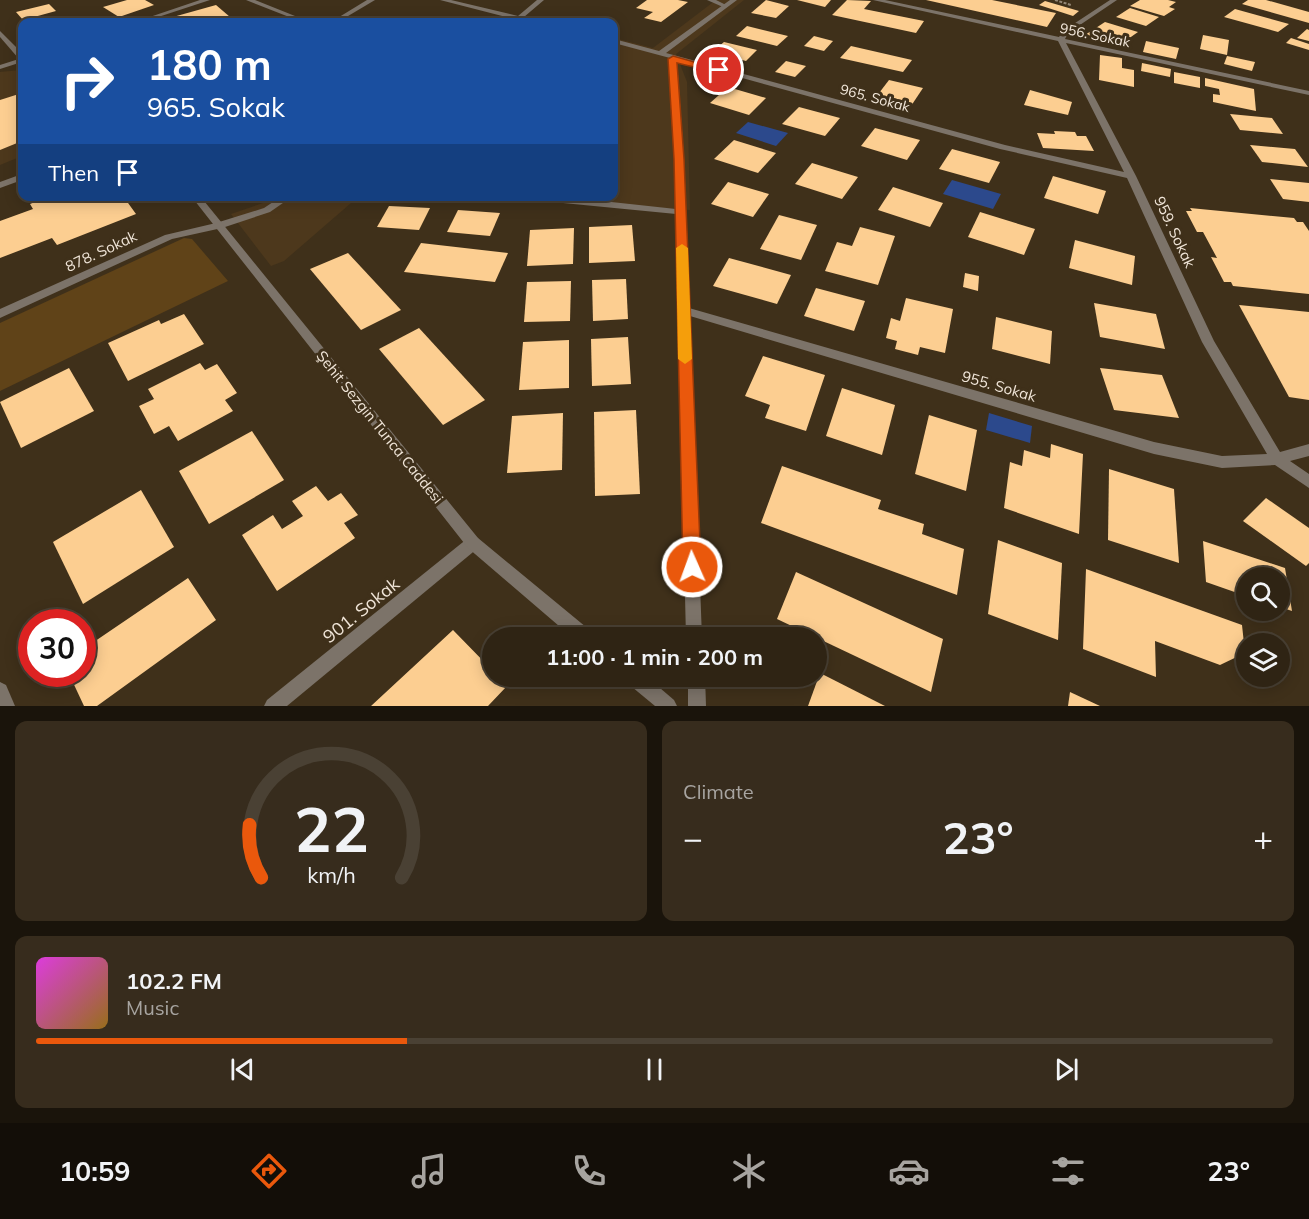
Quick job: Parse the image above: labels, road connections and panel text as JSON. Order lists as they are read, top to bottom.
{
  "streets": {
    "street": [
      "956. Sokak",
      "965. Sokak",
      "959. Sokak",
      "878. Sokak",
      "955. Sokak",
      "Şehit Sezgin Tunca Caddesi",
      "901. Sokak"
    ]
  },
  "crossings": [
    ["956. Sokak", "959. Sokak"],
    ["965. Sokak", "959. Sokak"],
    ["959. Sokak", "955. Sokak"],
    ["878. Sokak", "Şehit Sezgin Tunca Caddesi"],
    ["Şehit Sezgin Tunca Caddesi", "901. Sokak"]
  ],
  "page": {
    "turn": ["180 m", "965. Sokak"],
    "then": "Then",
    "limit": "30",
    "trip": "11:00 · 1 min · 200 m",
    "tile": "Climate",
    "heat": ["−", "23°", "+"],
    "song": ["102.2 FM", "Music"],
    "tabs": ["10:59", "23°"],
    "gauge": ["22", "km/h"]
  }
}
